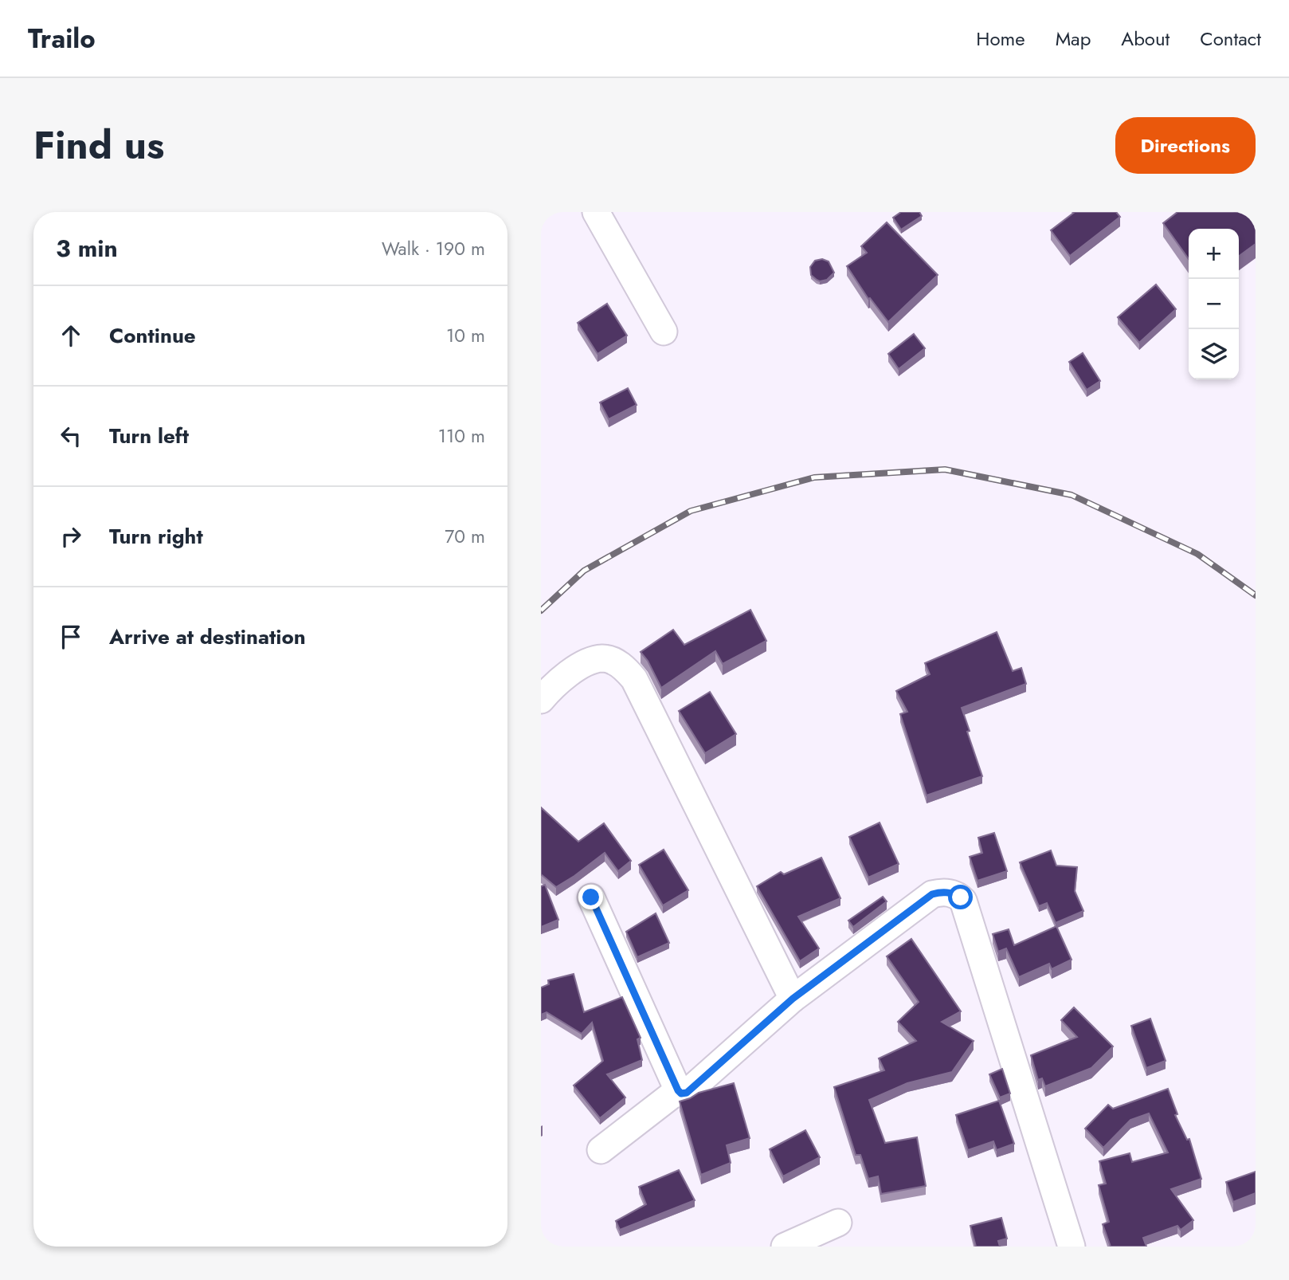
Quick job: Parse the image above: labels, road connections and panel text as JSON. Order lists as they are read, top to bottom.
{
  "page": {
    "header": "Trailo",
    "nav": [
      "Home",
      "Map",
      "About",
      "Contact"
    ],
    "title": "Find us",
    "buttons": "Directions",
    "heading": ["3 min", "Walk · 190 m"],
    "map_buttons": ["+", "−"],
    "list": [
      ["Continue", "10 m"],
      ["Turn left", "110 m"],
      ["Turn right", "70 m"],
      "Arrive at destination"
    ]
  }
}
